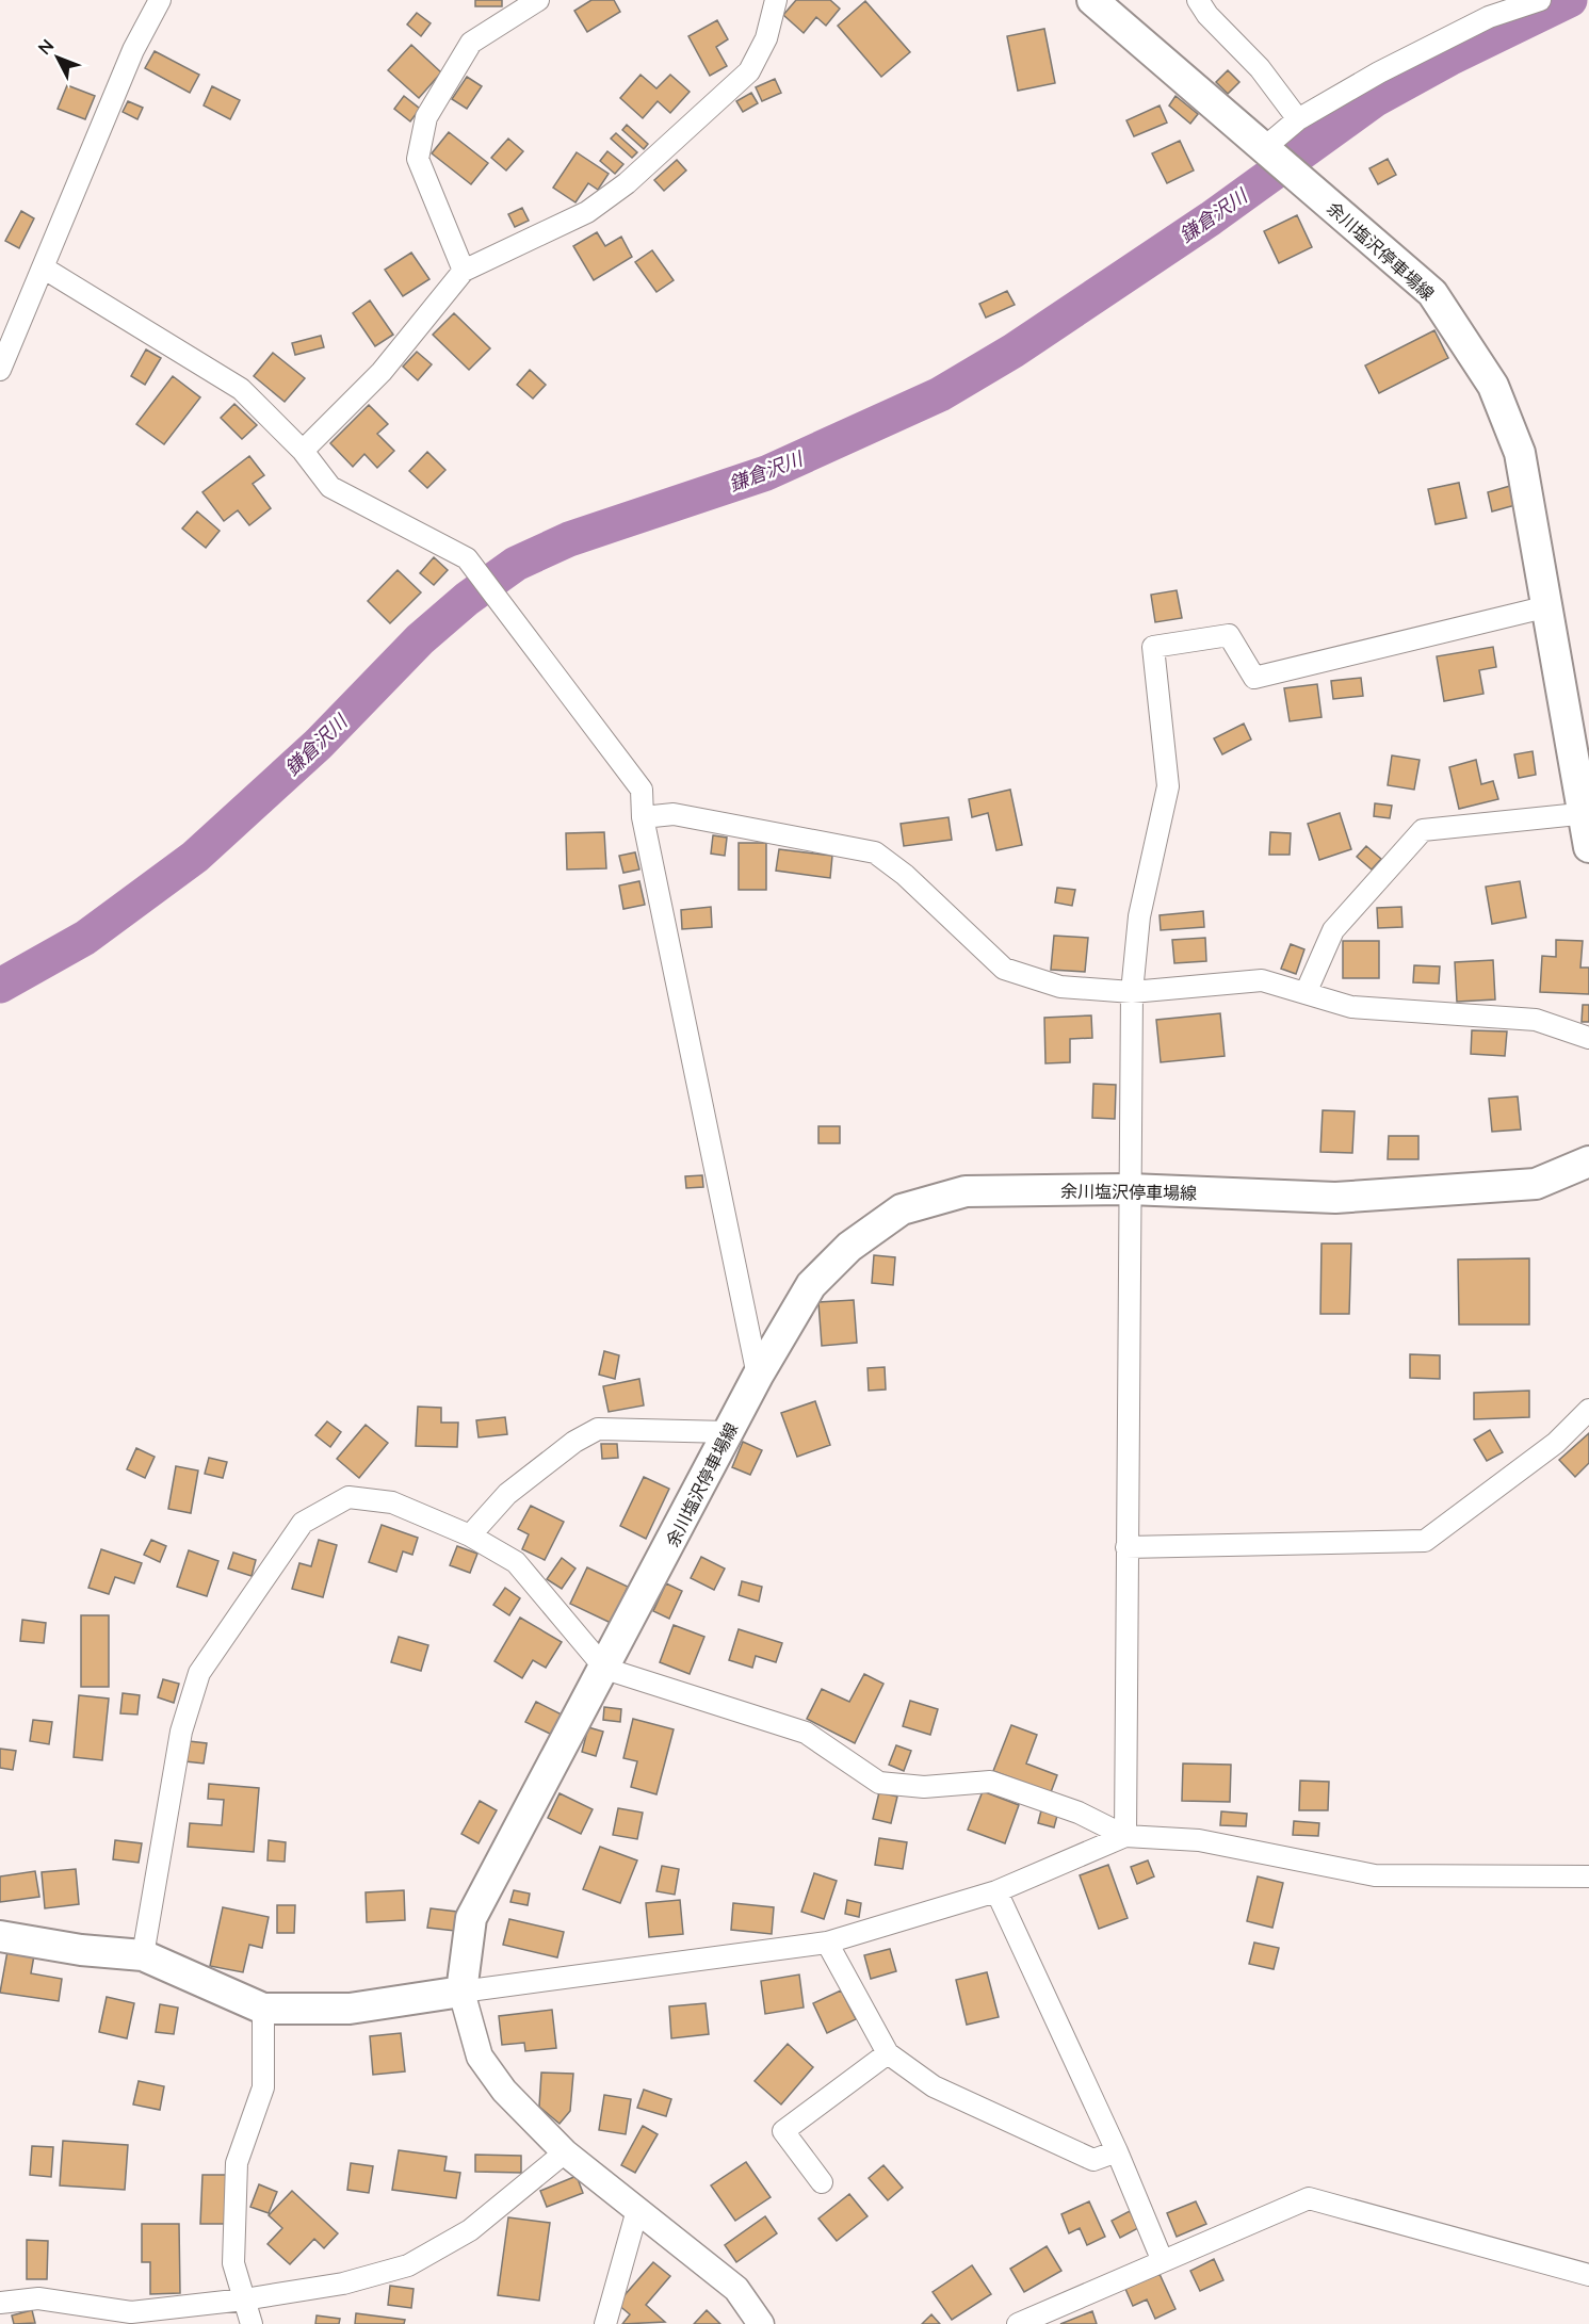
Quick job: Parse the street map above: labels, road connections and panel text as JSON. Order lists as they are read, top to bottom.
{
  "streets": {
    "main road": ["余川塩沢停車場線"]
  },
  "water": ["鎌倉沢川"],
  "north": "top left"
}
